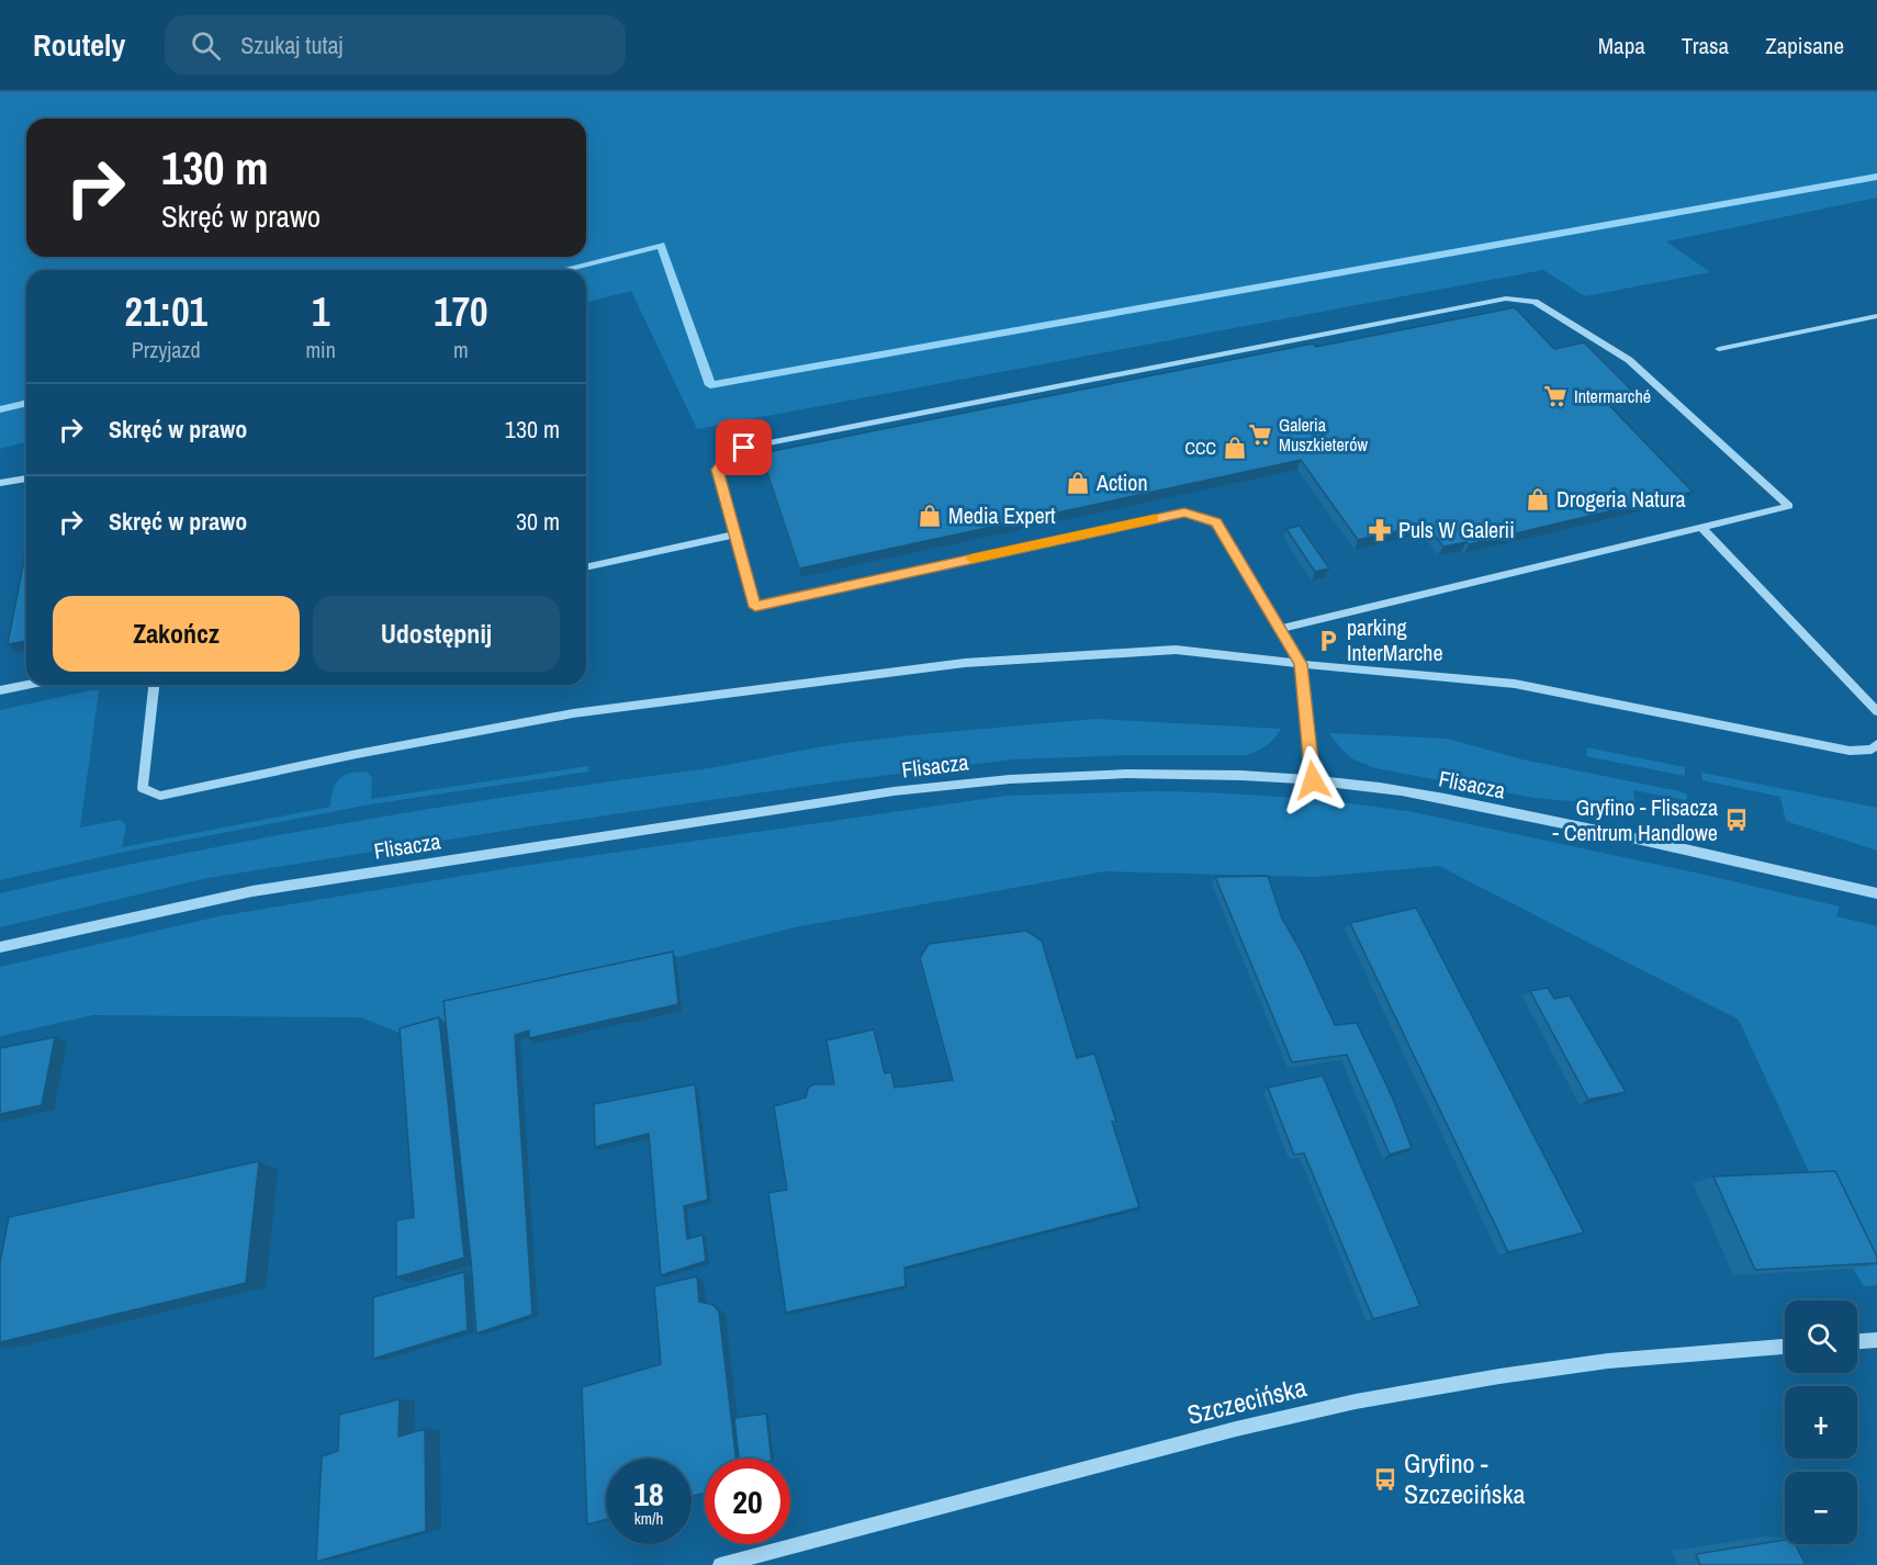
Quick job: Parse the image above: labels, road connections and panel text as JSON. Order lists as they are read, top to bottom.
{
  "streets": {
    "street": ["Flisacza", "Szczecińska"]
  },
  "places": {
    "supermarket": ["Intermarché", "Galeria Muszkieterów"],
    "shop": [
      "CCC",
      "Action",
      "Drogeria Natura",
      "Media Expert"
    ],
    "pharmacy": ["Puls W Galerii"],
    "parking": ["parking InterMarche"],
    "bus stop": ["Gryfino - Flisacza - Centrum Handlowe", "Gryfino - Szczecińska"]
  },
  "page": {
    "header": "Routely",
    "search": "Szukaj tutaj",
    "nav": ["Mapa", "Trasa", "Zapisane"],
    "turn": ["130 m", "Skręć w prawo"],
    "eta": [
      "21:01",
      "Przyjazd",
      "1",
      "min",
      "170",
      "m"
    ],
    "list": [
      {
        "name": "Skręć w prawo",
        "value": "130 m"
      },
      {
        "name": "Skręć w prawo",
        "value": "30 m"
      }
    ],
    "buttons": ["Zakończ", "Udostępnij"],
    "map_buttons": ["+", "−"],
    "speed": "18 km/h",
    "limit": "20"
  }
}
